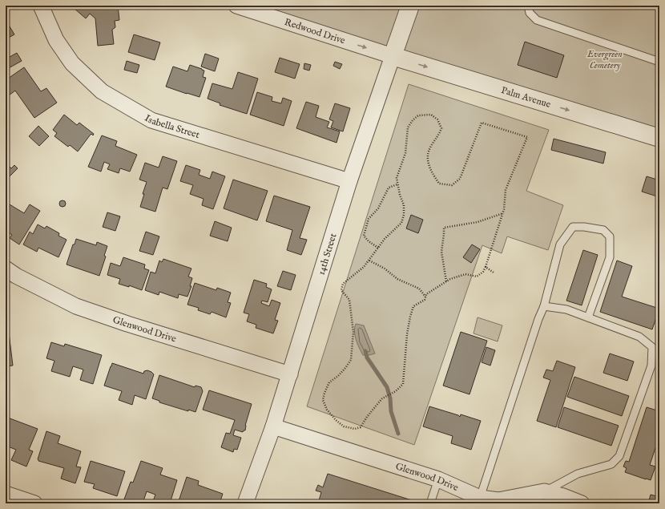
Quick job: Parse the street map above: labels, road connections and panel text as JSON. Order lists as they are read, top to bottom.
{
  "streets": {
    "street": [
      "Redwood Drive",
      "Palm Avenue",
      "Isabella Street",
      "14th Street",
      "Glenwood Drive"
    ]
  },
  "crossings": [
    ["Redwood Drive", "Palm Avenue"],
    ["Redwood Drive", "14th Street"],
    ["Palm Avenue", "14th Street"],
    ["Isabella Street", "14th Street"],
    ["14th Street", "Glenwood Drive"]
  ],
  "one_way": ["Redwood Drive", "Palm Avenue"],
  "parks": ["Evergreen Cemetery"]
}
